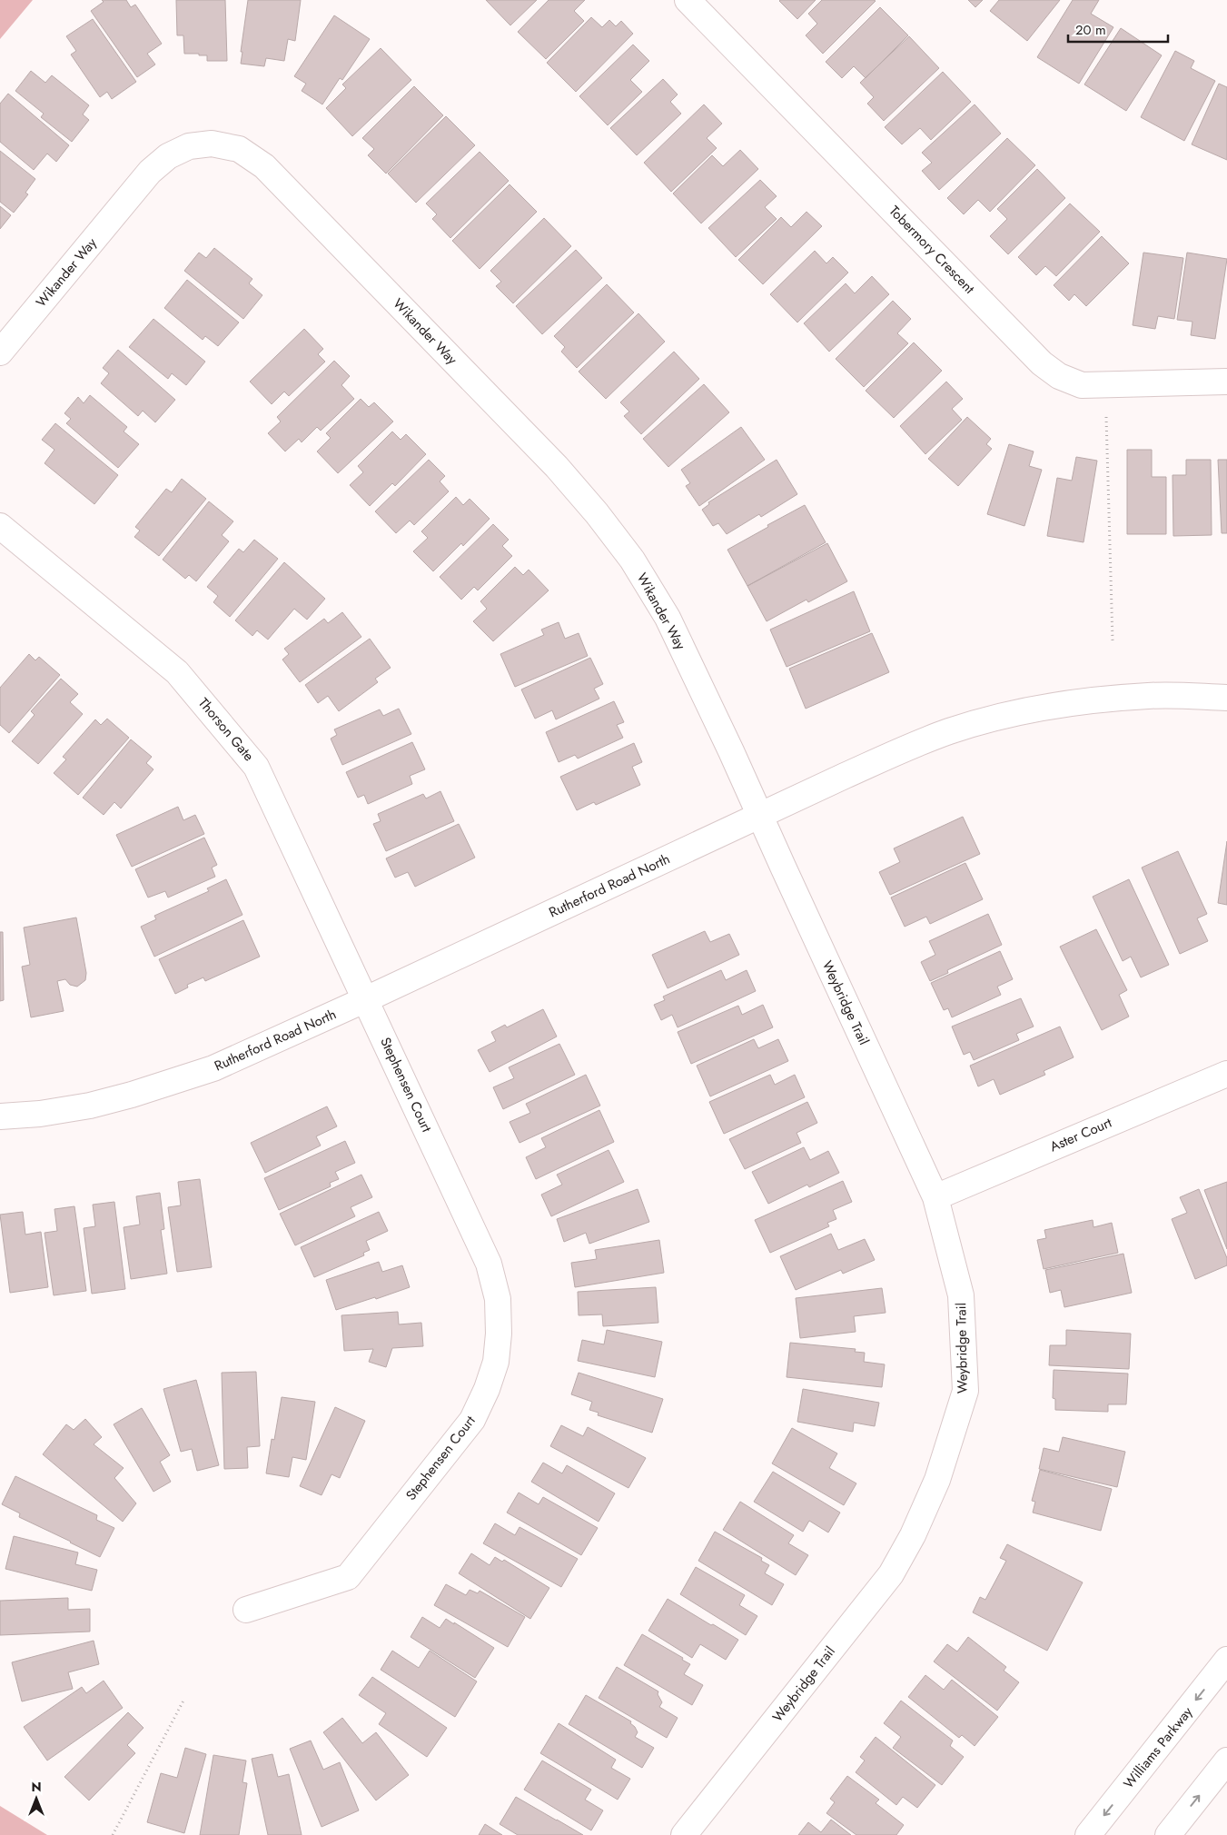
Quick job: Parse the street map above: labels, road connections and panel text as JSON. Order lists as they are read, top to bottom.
{
  "streets": {
    "street": [
      "Tobermory Crescent",
      "Wikander Way",
      "Thorson Gate",
      "Rutherford Road North",
      "Weybridge Trail",
      "Stephensen Court",
      "Aster Court",
      "Williams Parkway"
    ]
  },
  "crossings": [
    ["Wikander Way", "Rutherford Road North"],
    ["Wikander Way", "Weybridge Trail"],
    ["Thorson Gate", "Rutherford Road North"],
    ["Thorson Gate", "Stephensen Court"],
    ["Rutherford Road North", "Weybridge Trail"],
    ["Rutherford Road North", "Stephensen Court"],
    ["Weybridge Trail", "Aster Court"]
  ],
  "scale_bar": "20 m",
  "north": "top"
}
